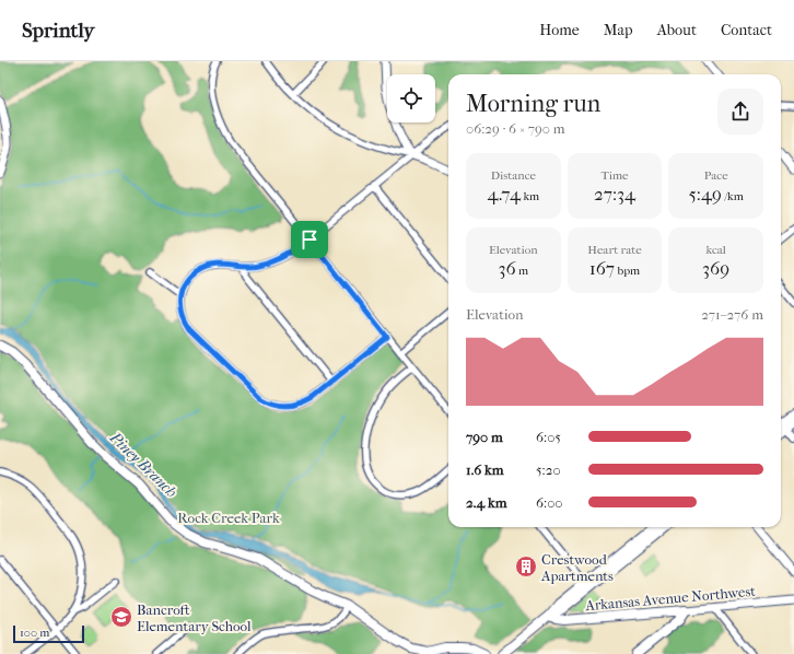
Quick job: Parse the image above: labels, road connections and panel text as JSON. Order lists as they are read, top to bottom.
{
  "streets": {
    "main road": ["Arkansas Avenue Northwest"]
  },
  "water": ["Piney Branch"],
  "parks": ["Rock Creek Park"],
  "places": {
    "building": ["Crestwood Apartments"],
    "school or university": ["Bancroft Elementary School"]
  },
  "scale_bar": "100 m",
  "page": {
    "header": "Sprintly",
    "nav": [
      "Home",
      "Map",
      "About",
      "Contact"
    ],
    "heading": ["Morning run", "06:29 · 6 × 790 m"],
    "stats": [
      ["Distance", "4.74 km"],
      ["Time", "27:34"],
      ["Pace", "5:49 /km"],
      ["Elevation", "36 m"],
      ["Heart rate", "167 bpm"],
      ["kcal", "369"]
    ],
    "chart": ["Elevation", "271–276 m"],
    "list": [
      {
        "name": "790 m",
        "note": "6:05"
      },
      {
        "name": "1.6 km",
        "note": "5:20"
      },
      {
        "name": "2.4 km",
        "note": "6:00"
      }
    ],
    "scale": "100 m"
  }
}
